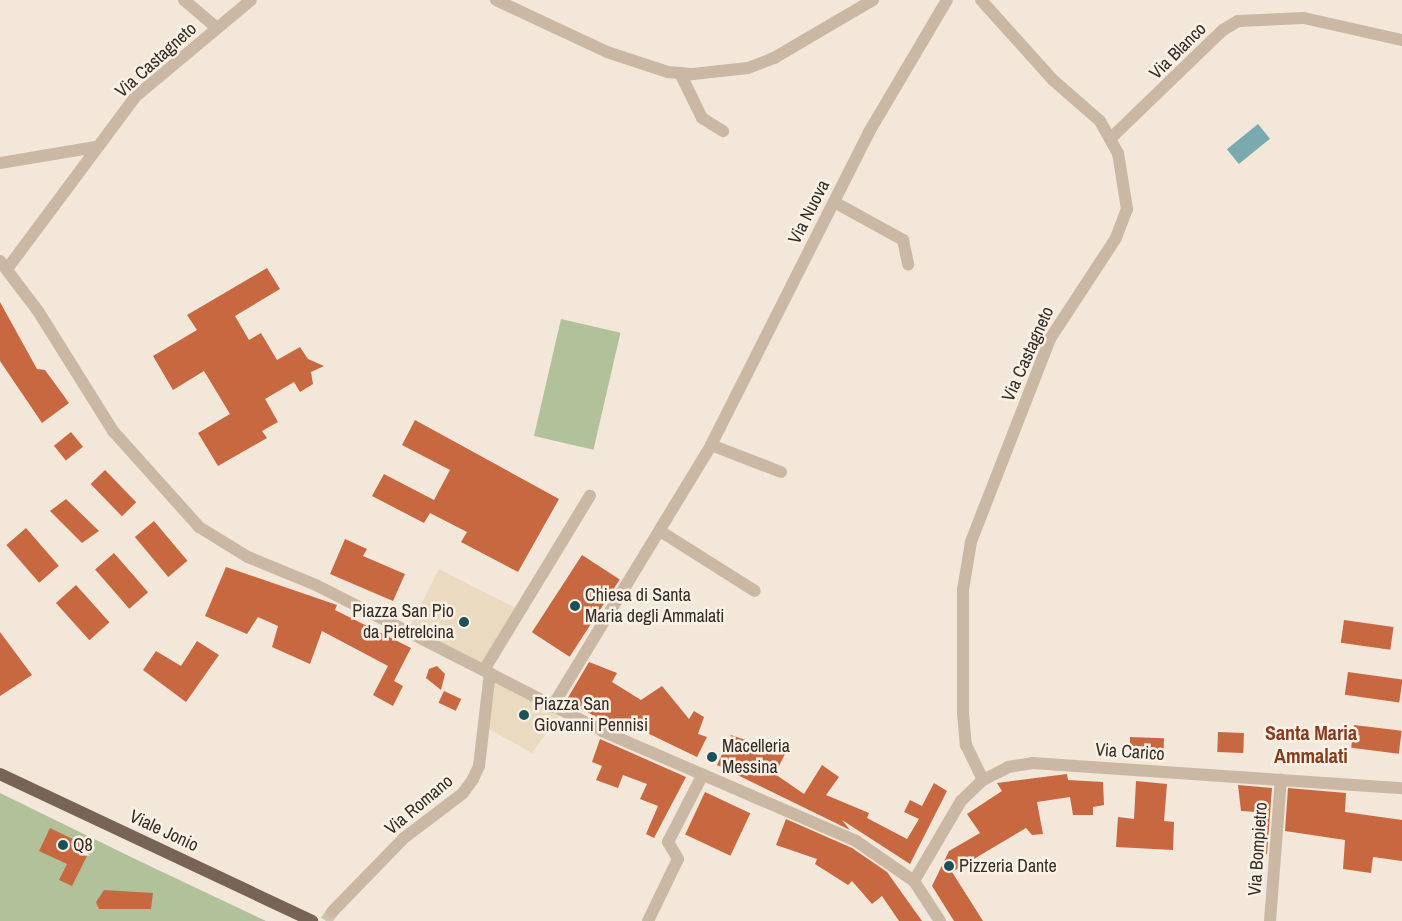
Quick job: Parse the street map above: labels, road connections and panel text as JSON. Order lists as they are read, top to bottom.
{
  "streets": {
    "main road": ["Viale Jonio"],
    "street": [
      "Via Blanco",
      "Via Castagneto",
      "Via Nuova",
      "Via Carico",
      "Via Romano",
      "Via Bompietro"
    ]
  },
  "crossings": [
    ["Via Blanco", "Via Castagneto"],
    ["Via Castagneto", "Via Carico"],
    ["Via Carico", "Via Bompietro"]
  ],
  "districts": ["Santa Maria Ammalati"],
  "places": [
    "Chiesa di Santa Maria degli Ammalati",
    "Piazza San Pio da Pietrelcina",
    "Piazza San Giovanni Pennisi",
    "Macelleria Messina",
    "Q8",
    "Pizzeria Dante"
  ]
}
